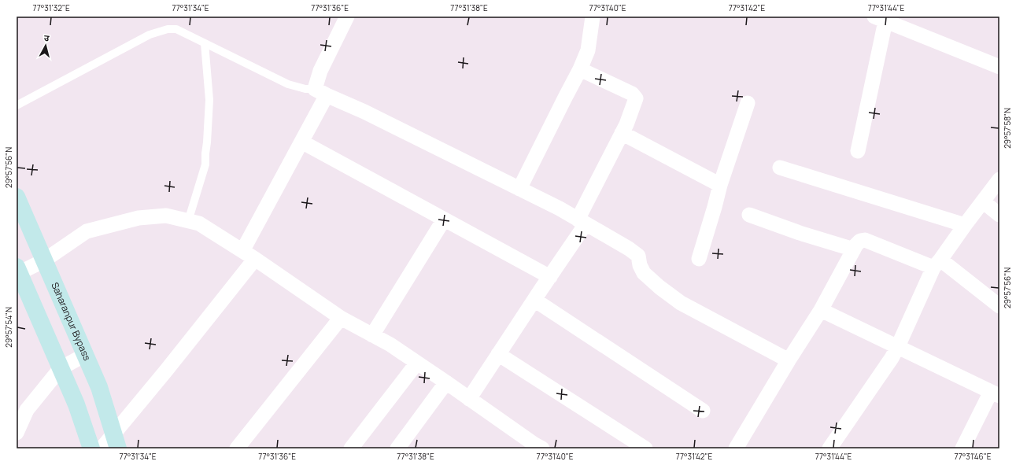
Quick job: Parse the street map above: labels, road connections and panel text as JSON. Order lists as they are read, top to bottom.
{
  "streets": {
    "main road": ["Saharanpur Bypass"]
  },
  "north": "top",
  "coordinates": [
    "77°31'32\"E",
    "77°31'34\"E",
    "77°31'36\"E",
    "77°31'38\"E",
    "77°31'40\"E",
    "77°31'42\"E",
    "77°31'44\"E",
    "29°57'58\"N",
    "29°57'56\"N",
    "29°57'54\"N",
    "77°31'46\"E"
  ]
}
